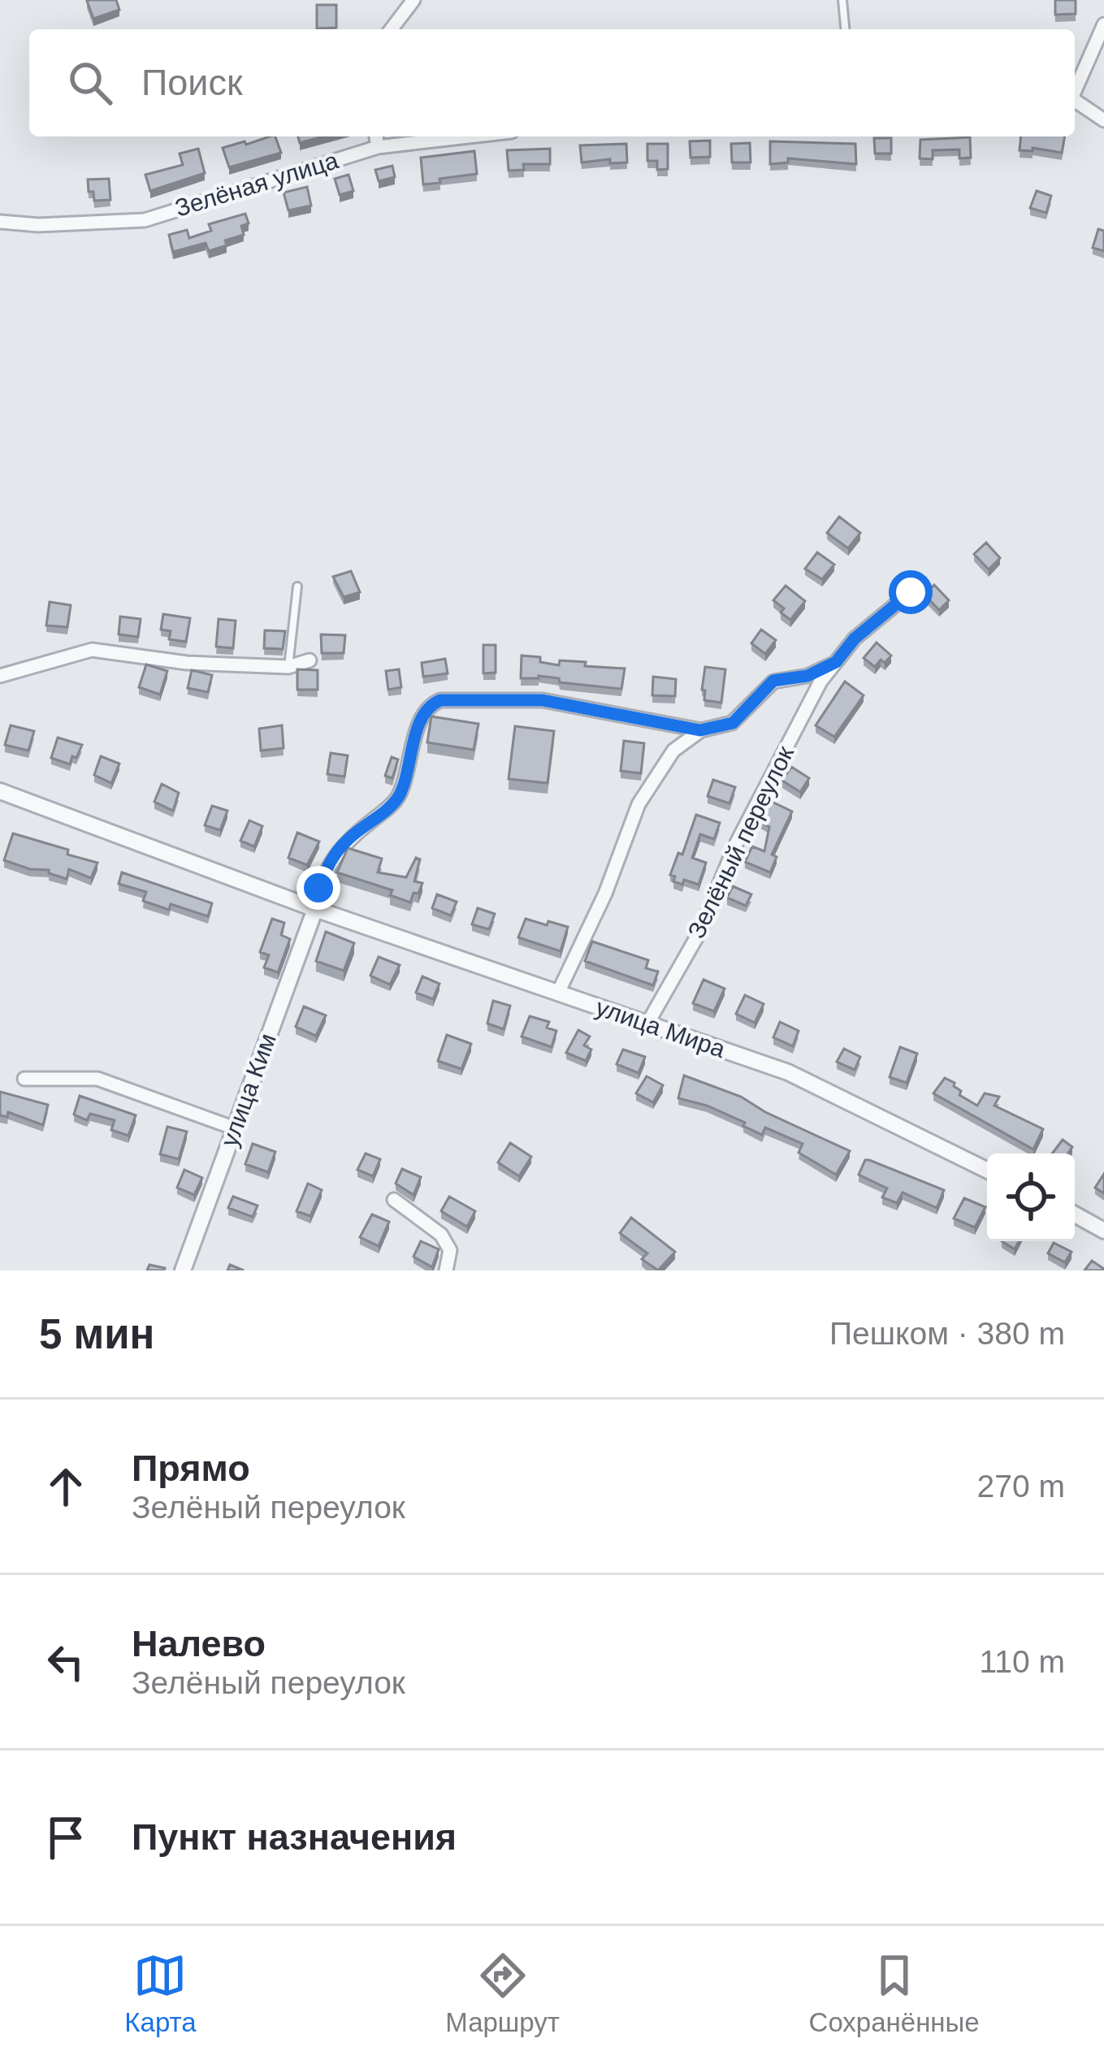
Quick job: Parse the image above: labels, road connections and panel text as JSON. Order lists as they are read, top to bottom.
{
  "streets": {
    "street": [
      "Зелёная улица",
      "Зелёный переулок",
      "улица Мира",
      "улица Ким"
    ]
  },
  "crossings": [
    ["Зелёный переулок", "улица Мира"],
    ["улица Мира", "улица Ким"]
  ],
  "page": {
    "search": "Поиск",
    "heading": ["5 мин", "Пешком · 380 m"],
    "list": [
      ["Прямо", "Зелёный переулок", "270 m"],
      ["Налево", "Зелёный переулок", "110 m"],
      "Пункт назначения"
    ],
    "nav": ["Карта", "Маршрут", "Сохранённые"]
  }
}
